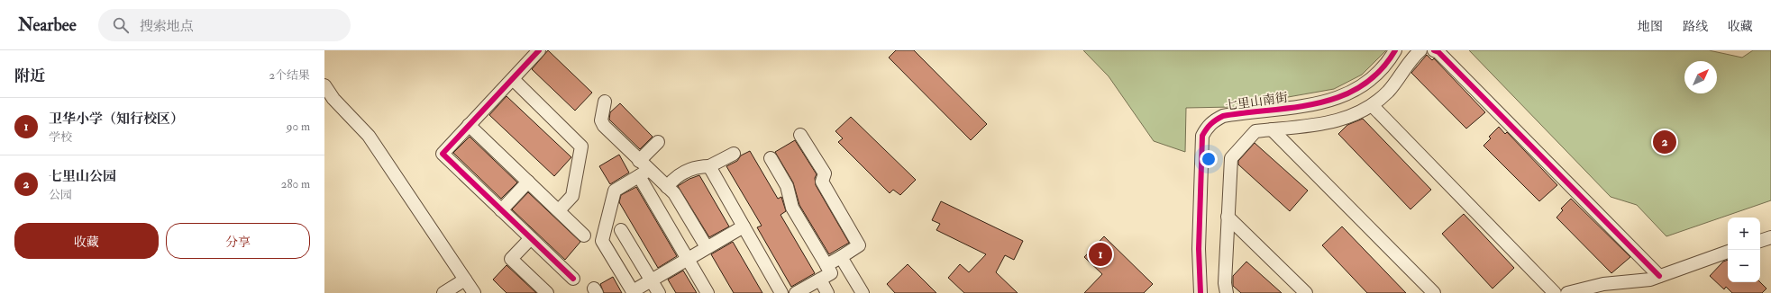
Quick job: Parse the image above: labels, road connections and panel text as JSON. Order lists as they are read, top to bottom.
{
  "streets": {
    "street": ["七里山南街"]
  },
  "north": "top right",
  "page": {
    "header": "Nearbee",
    "search": "搜索地点",
    "nav": ["地图", "路线", "收藏"],
    "heading": ["附近", "2个结果"],
    "list": [
      {
        "mark": "1",
        "name": "卫华小学（知行校区）",
        "note": "学校",
        "value": "90 m"
      },
      {
        "mark": "2",
        "name": "七里山公园",
        "note": "公园",
        "value": "280 m"
      }
    ],
    "pins": ["2", "1"],
    "buttons": ["收藏", "分享"],
    "map_buttons": ["+", "−"]
  }
}
